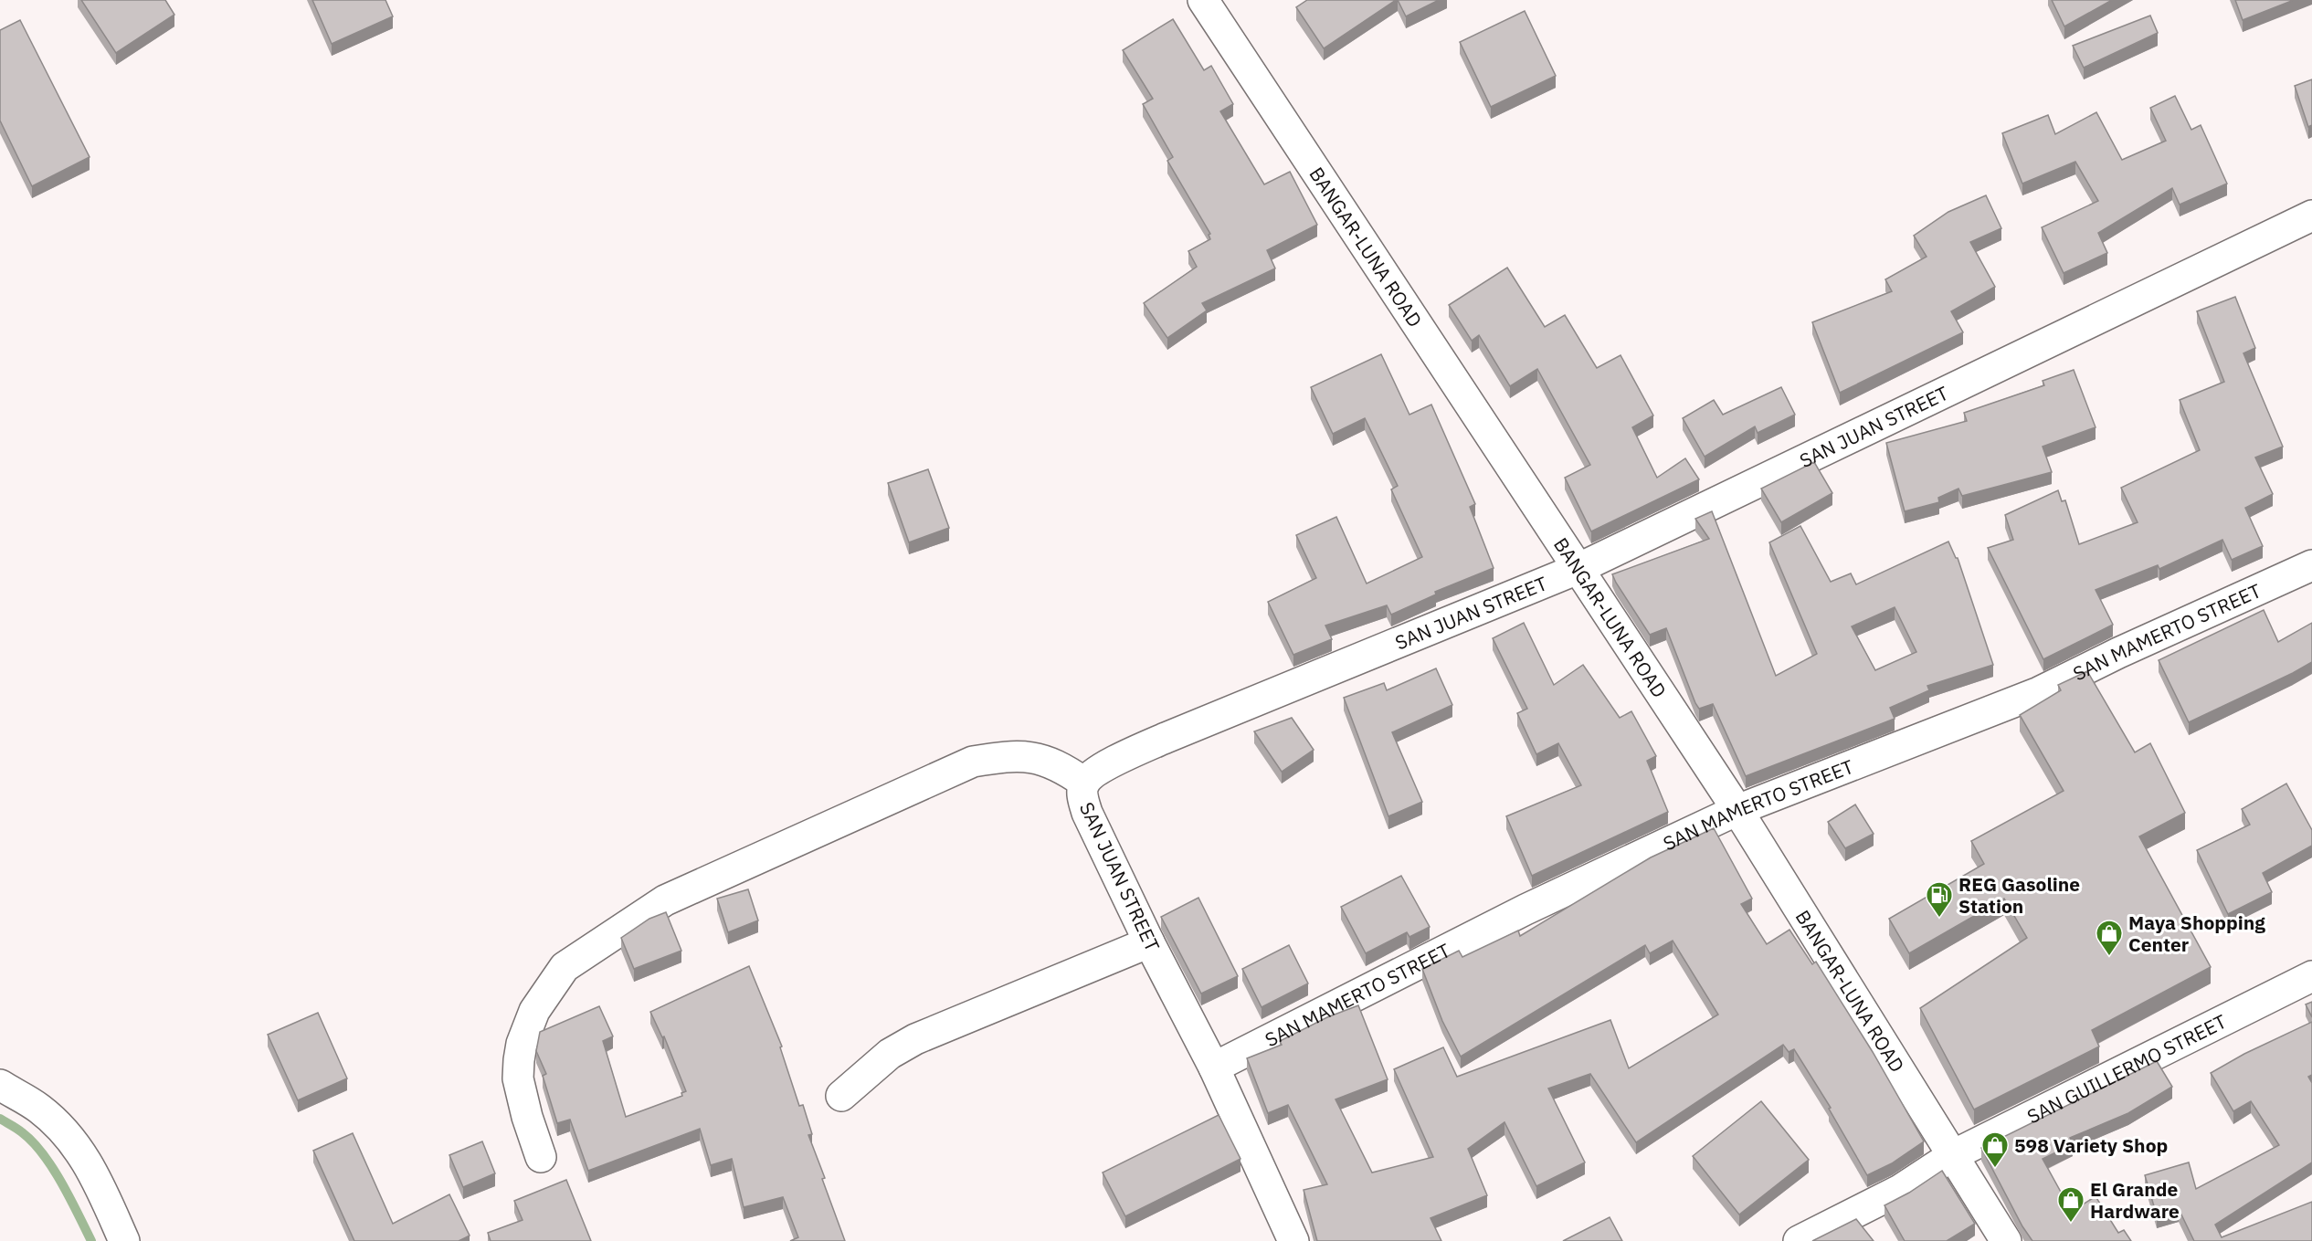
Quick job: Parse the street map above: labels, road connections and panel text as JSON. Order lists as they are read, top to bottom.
{
  "streets": {
    "street": [
      "BANGAR-LUNA ROAD",
      "SAN JUAN STREET",
      "SAN MAMERTO STREET",
      "SAN GUILLERMO STREET"
    ]
  },
  "crossings": [
    ["BANGAR-LUNA ROAD", "SAN JUAN STREET"],
    ["BANGAR-LUNA ROAD", "SAN MAMERTO STREET"],
    ["BANGAR-LUNA ROAD", "SAN GUILLERMO STREET"],
    ["SAN JUAN STREET", "SAN MAMERTO STREET"]
  ],
  "places": {
    "fuel station": ["REG Gasoline Station"],
    "shop": ["Maya Shopping Center", "598 Variety Shop", "El Grande Hardware"]
  }
}
